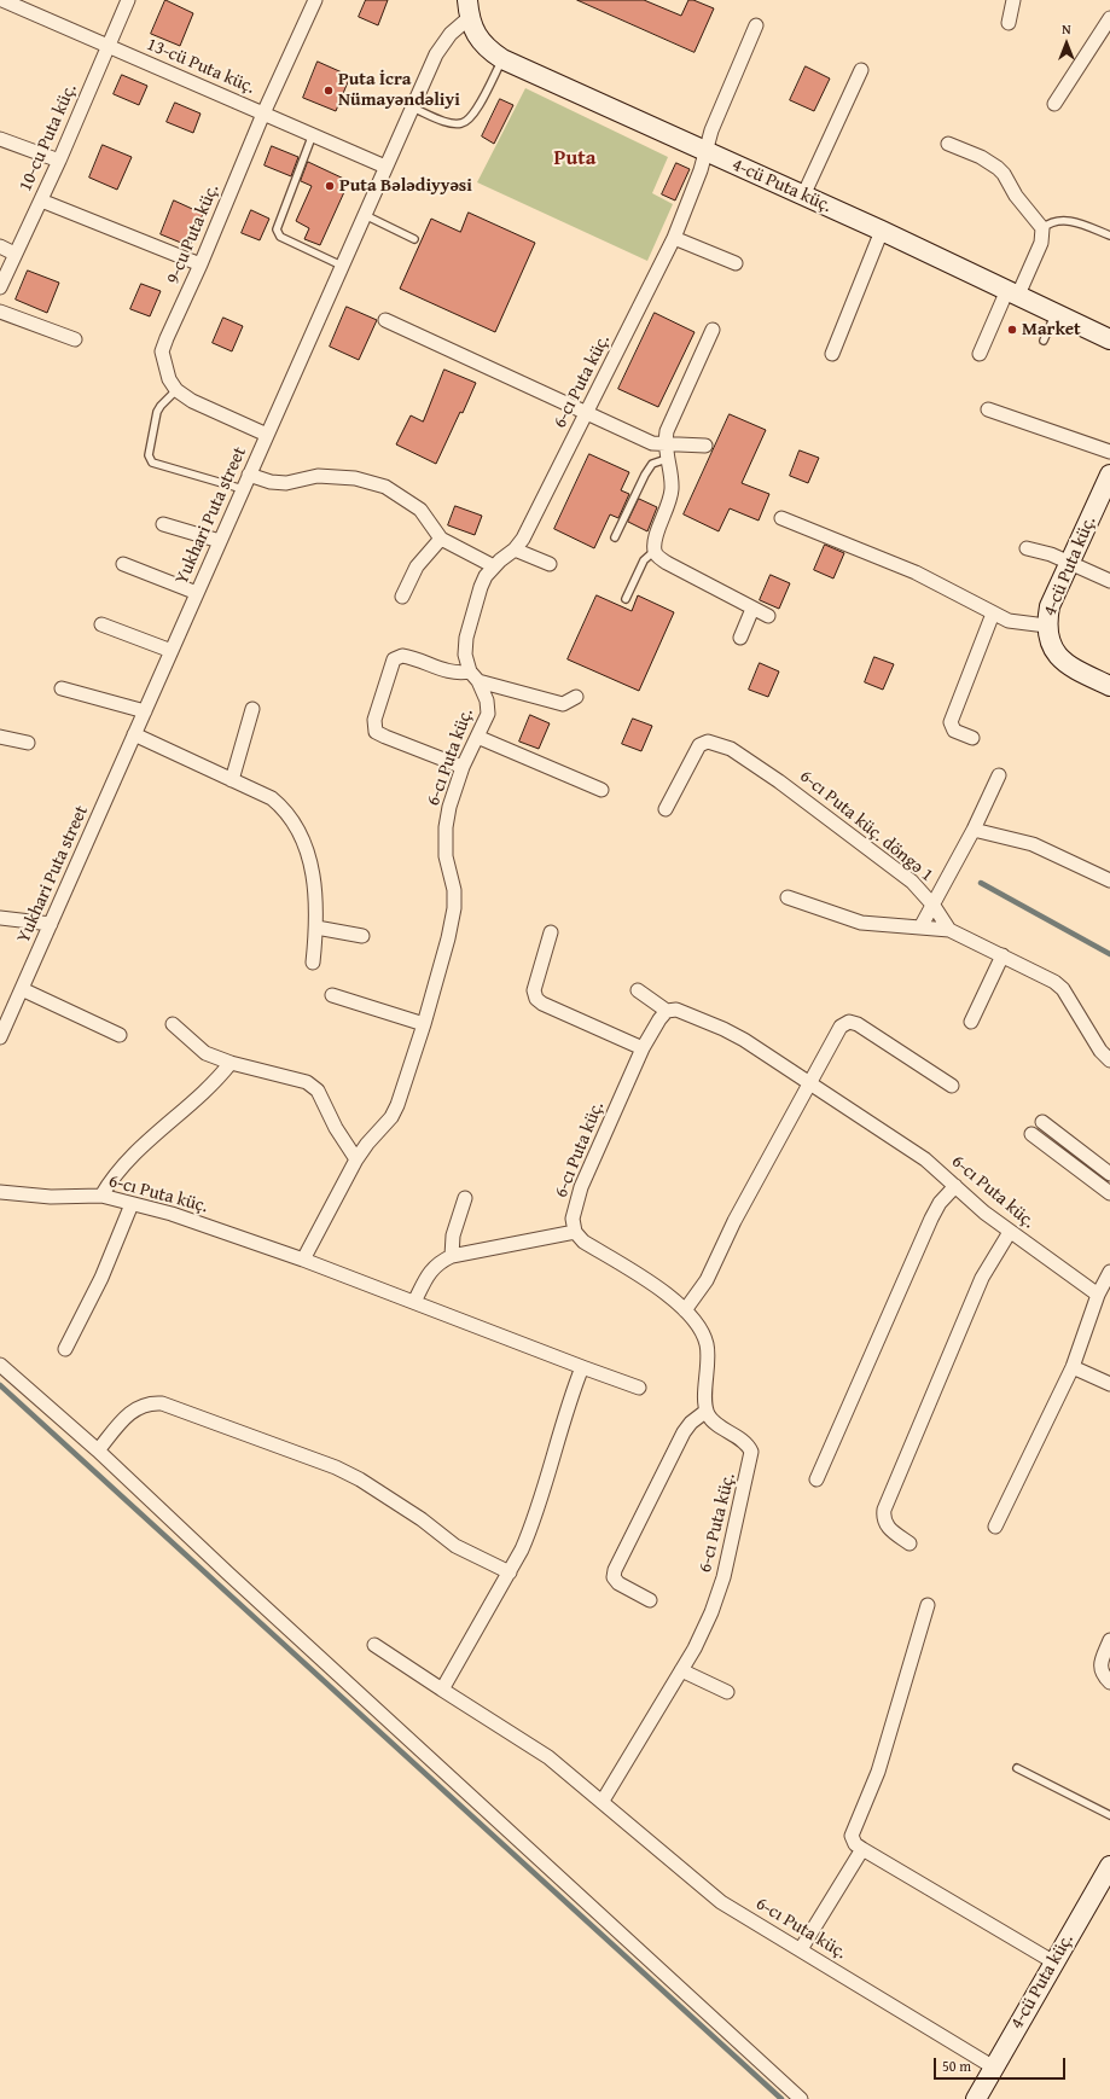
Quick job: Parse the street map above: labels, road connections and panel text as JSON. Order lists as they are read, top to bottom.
{
  "streets": {
    "street": [
      "13-cü Puta küç.",
      "10-cu Puta küç.",
      "4-cü Puta küç.",
      "9-cu Puta küç.",
      "6-cı Puta küç.",
      "Yukhari Puta street",
      "6-cı Puta küç. döngə 1"
    ]
  },
  "crossings": [
    ["13-cü Puta küç.", "10-cu Puta küç."],
    ["13-cü Puta küç.", "9-cu Puta küç."],
    ["13-cü Puta küç.", "Yukhari Puta street"],
    ["4-cü Puta küç.", "6-cı Puta küç."],
    ["4-cü Puta küç.", "Yukhari Puta street"],
    ["9-cu Puta küç.", "Yukhari Puta street"]
  ],
  "districts": ["Puta"],
  "places": ["Puta İcra Nümayəndəliyi", "Puta Bələdiyyəsi", "Market"],
  "scale_bar": "50 m",
  "north": "top"
}
